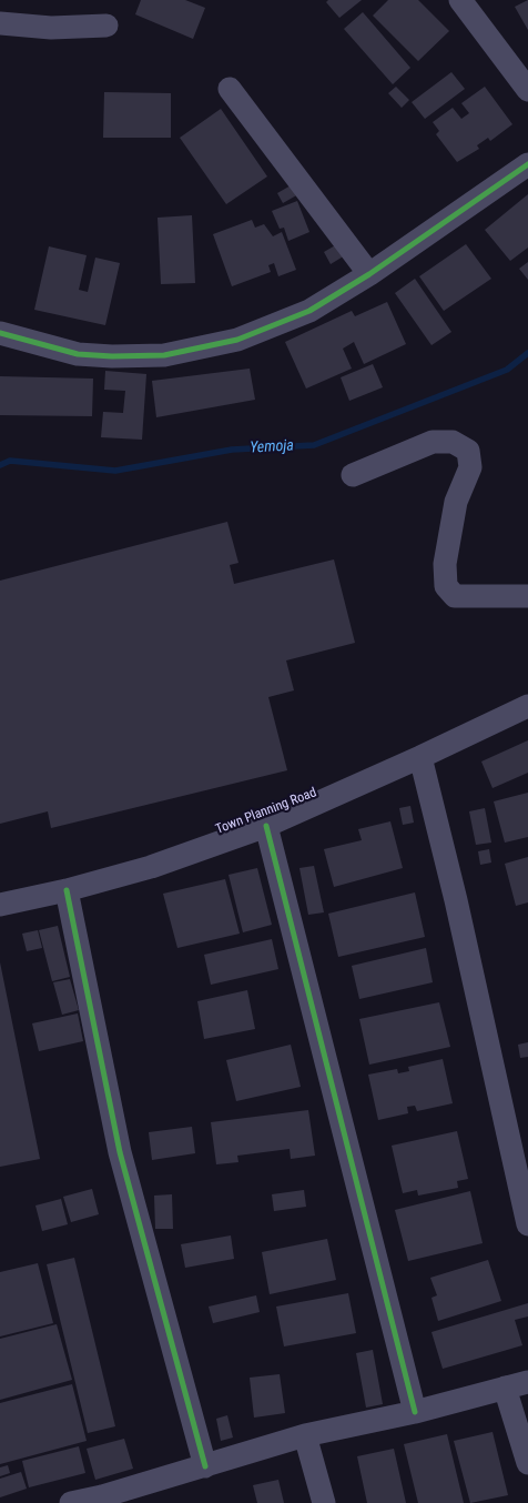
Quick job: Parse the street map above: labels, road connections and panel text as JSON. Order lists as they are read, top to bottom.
{
  "streets": {
    "street": ["Town Planning Road"]
  },
  "water": ["Yemoja"]
}
